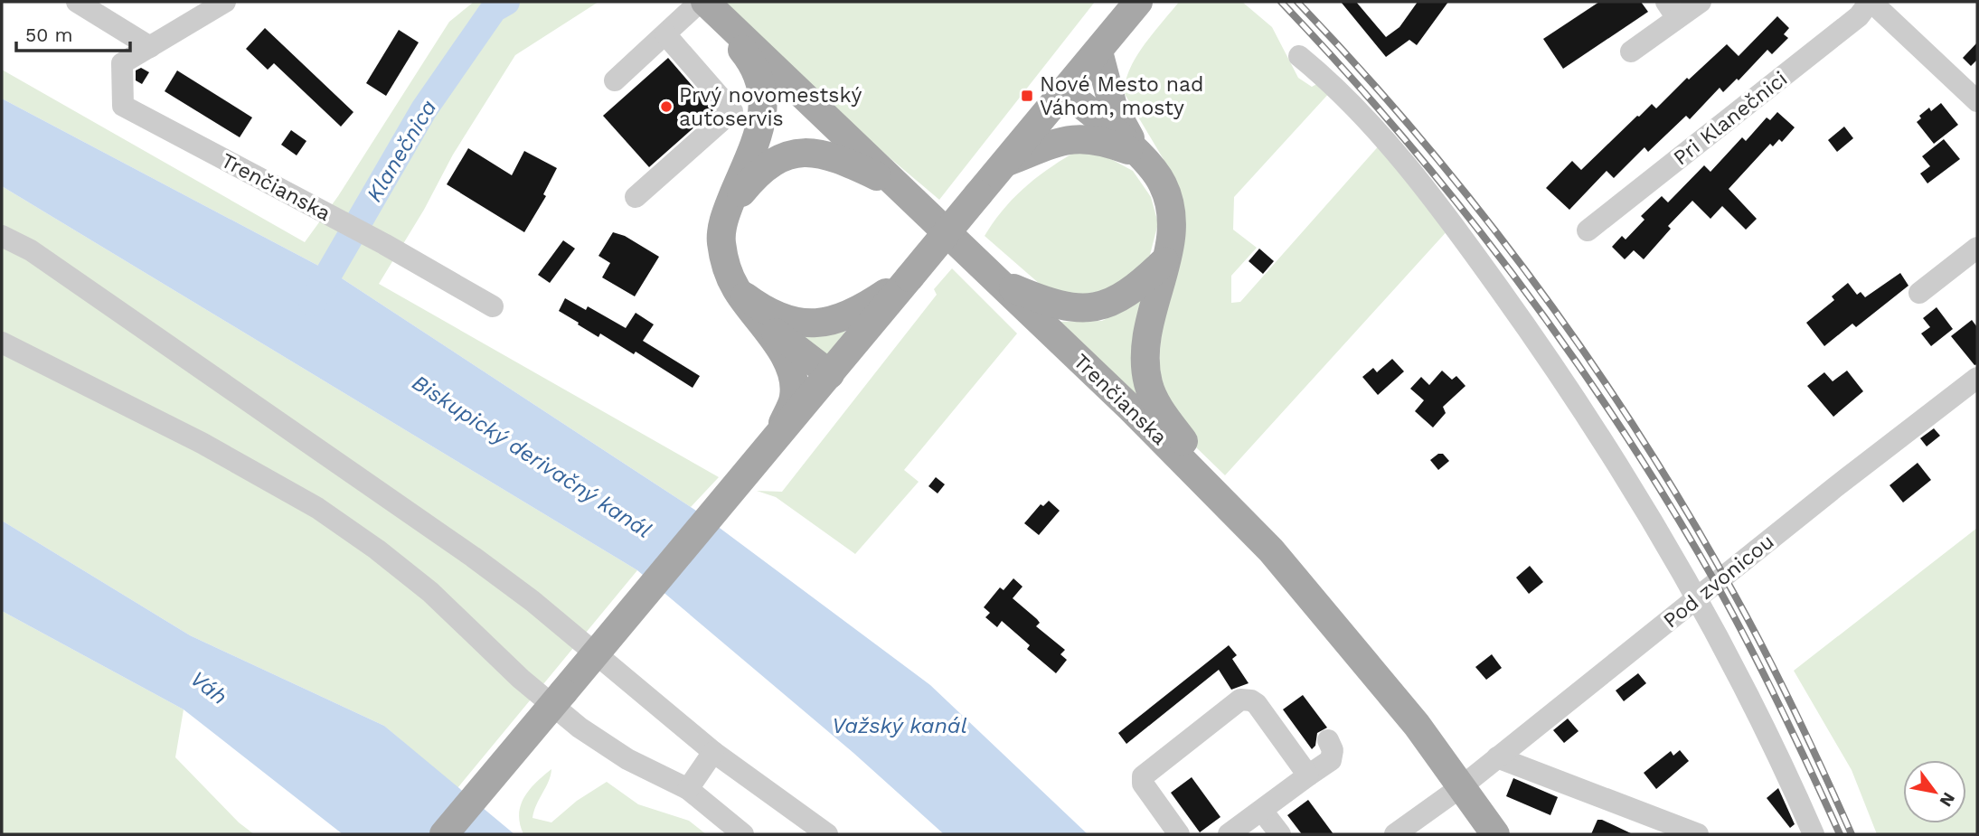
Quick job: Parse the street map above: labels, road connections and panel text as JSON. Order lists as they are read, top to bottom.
{
  "streets": {
    "main road": ["Trenčianska"],
    "street": ["Pri Klanečnici", "Pod zvonicou"]
  },
  "crossings": [
    ["Trenčianska", "Pod zvonicou"]
  ],
  "water": [
    "Klanečnica",
    "Biskupický derivačný kanál",
    "Váh",
    "Važský kanál"
  ],
  "places": {
    "transit": ["Nové Mesto nad Váhom, mosty"],
    "other": ["Prvý novomestský autoservis"]
  },
  "scale_bar": "50 m",
  "north": "bottom right"
}
